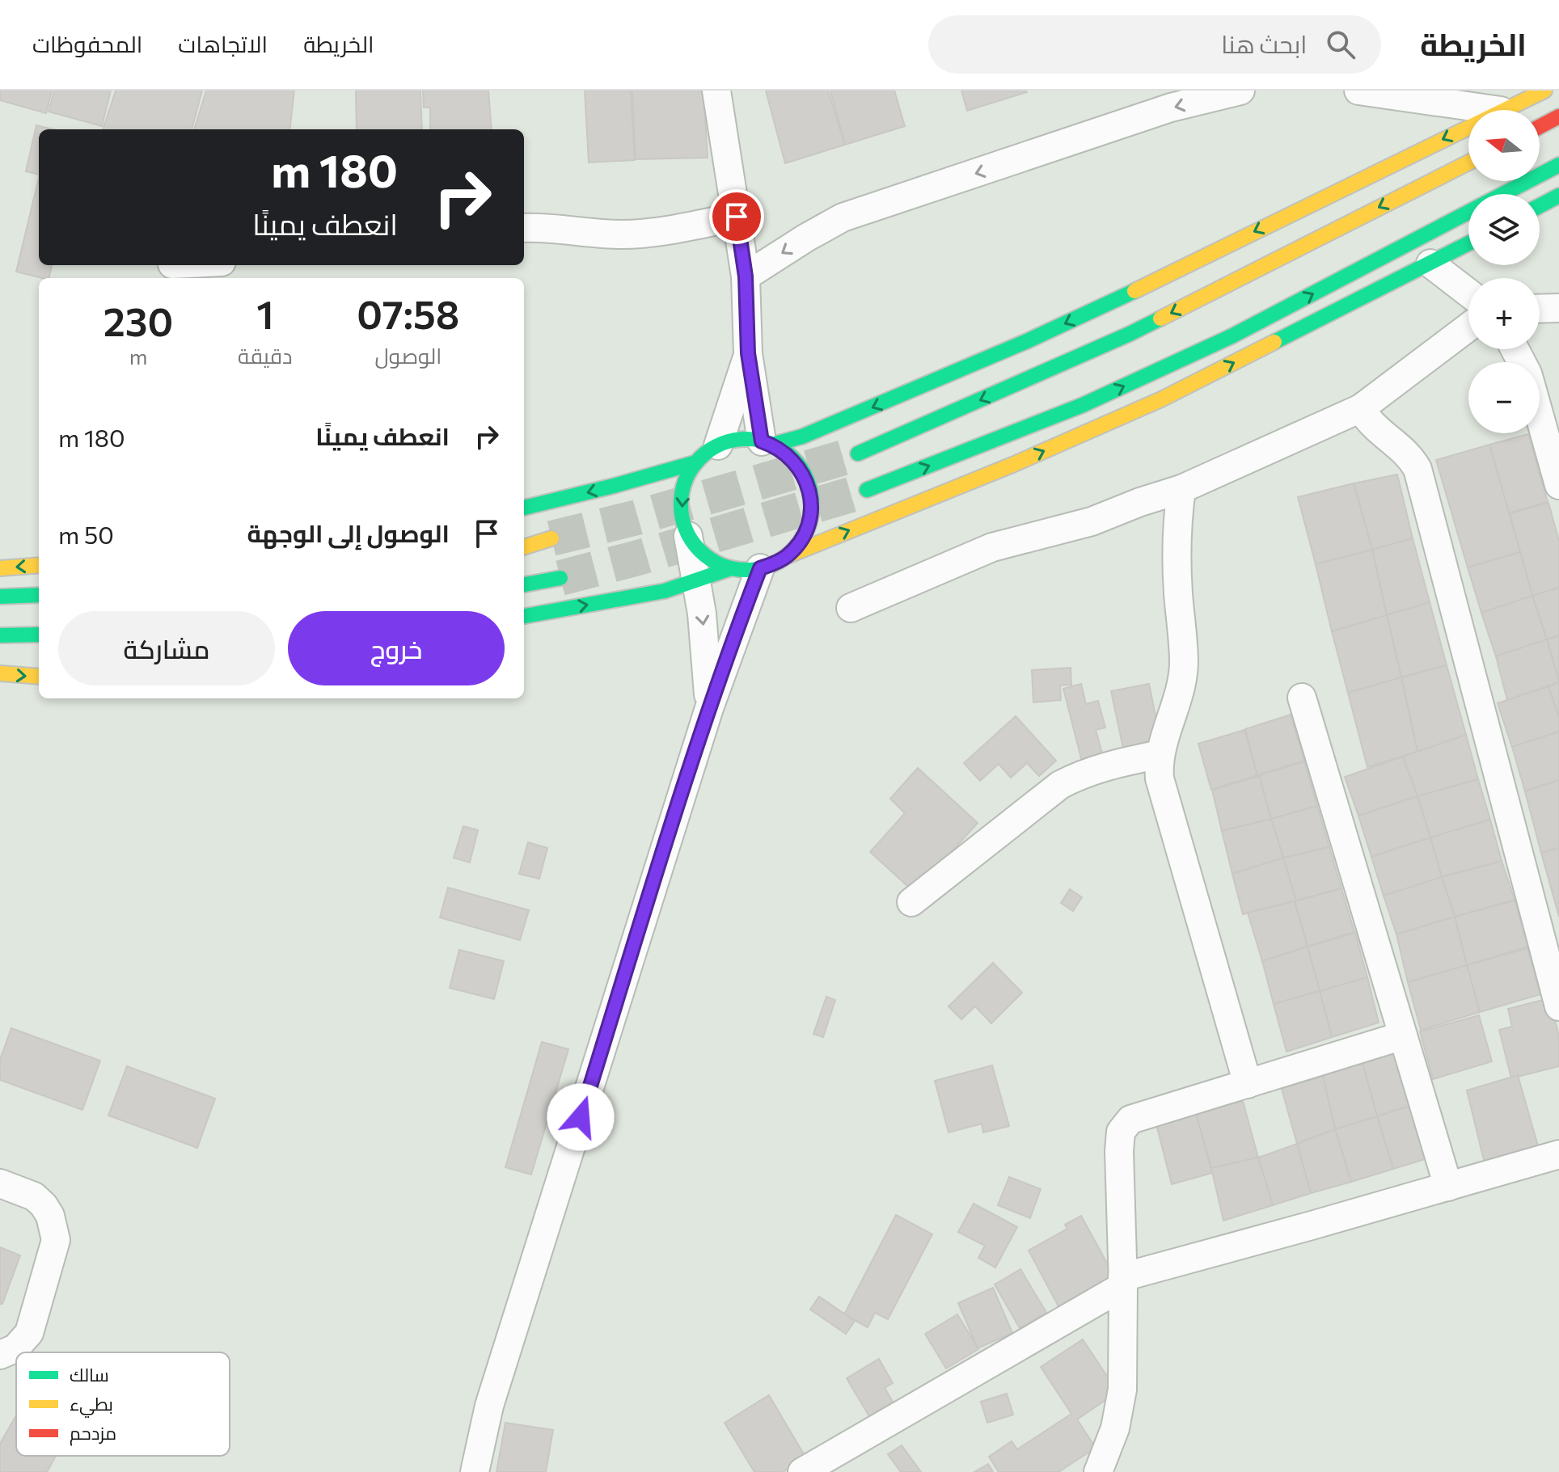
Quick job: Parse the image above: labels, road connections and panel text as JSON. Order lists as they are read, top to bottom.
{
  "legend": ["سالك", "بطيء", "مزدحم"],
  "north": "left",
  "page": {
    "header": "الخريطة",
    "search": "ابحث هنا",
    "nav": ["الخريطة", "الاتجاهات", "المحفوظات"],
    "map_buttons": ["+", "−"],
    "turn": ["180 m", "انعطف يمينًا"],
    "eta": [
      "07:58",
      "الوصول",
      "1",
      "دقيقة",
      "230",
      "m"
    ],
    "list": [
      {
        "name": "انعطف يمينًا",
        "value": "180 m"
      },
      {
        "name": "الوصول إلى الوجهة",
        "value": "50 m"
      }
    ],
    "buttons": ["خروج", "مشاركة"]
  }
}
